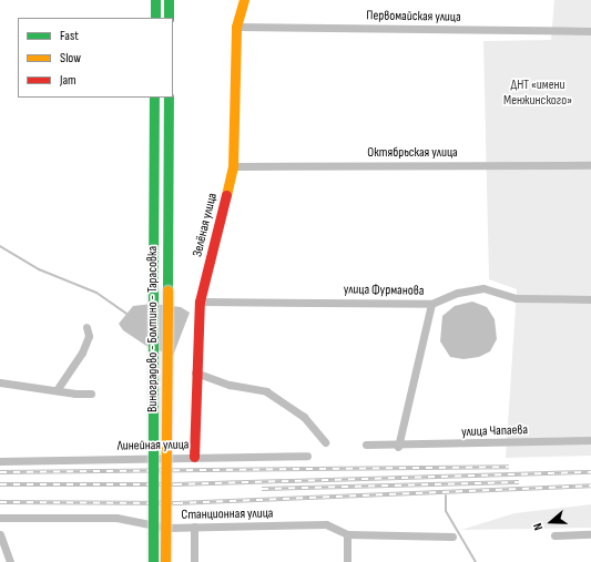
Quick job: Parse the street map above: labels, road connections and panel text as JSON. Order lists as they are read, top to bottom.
{
  "streets": {
    "main road": ["Зелёная улица", "Виноградово - Болтино - Тарасовка"],
    "street": [
      "Первомайская улица",
      "Октябрьская улица",
      "улица Фурманова",
      "улица Чапаева",
      "Линейная улица",
      "Станционная улица"
    ]
  },
  "crossings": [
    ["Первомайская улица", "Зелёная улица"],
    ["Октябрьская улица", "Зелёная улица"],
    ["Зелёная улица", "улица Фурманова"],
    ["Зелёная улица", "Линейная улица"]
  ],
  "parks": ["ДНТ «имени Менжинского»"],
  "legend": ["Fast", "Slow", "Jam"],
  "north": "left"
}
